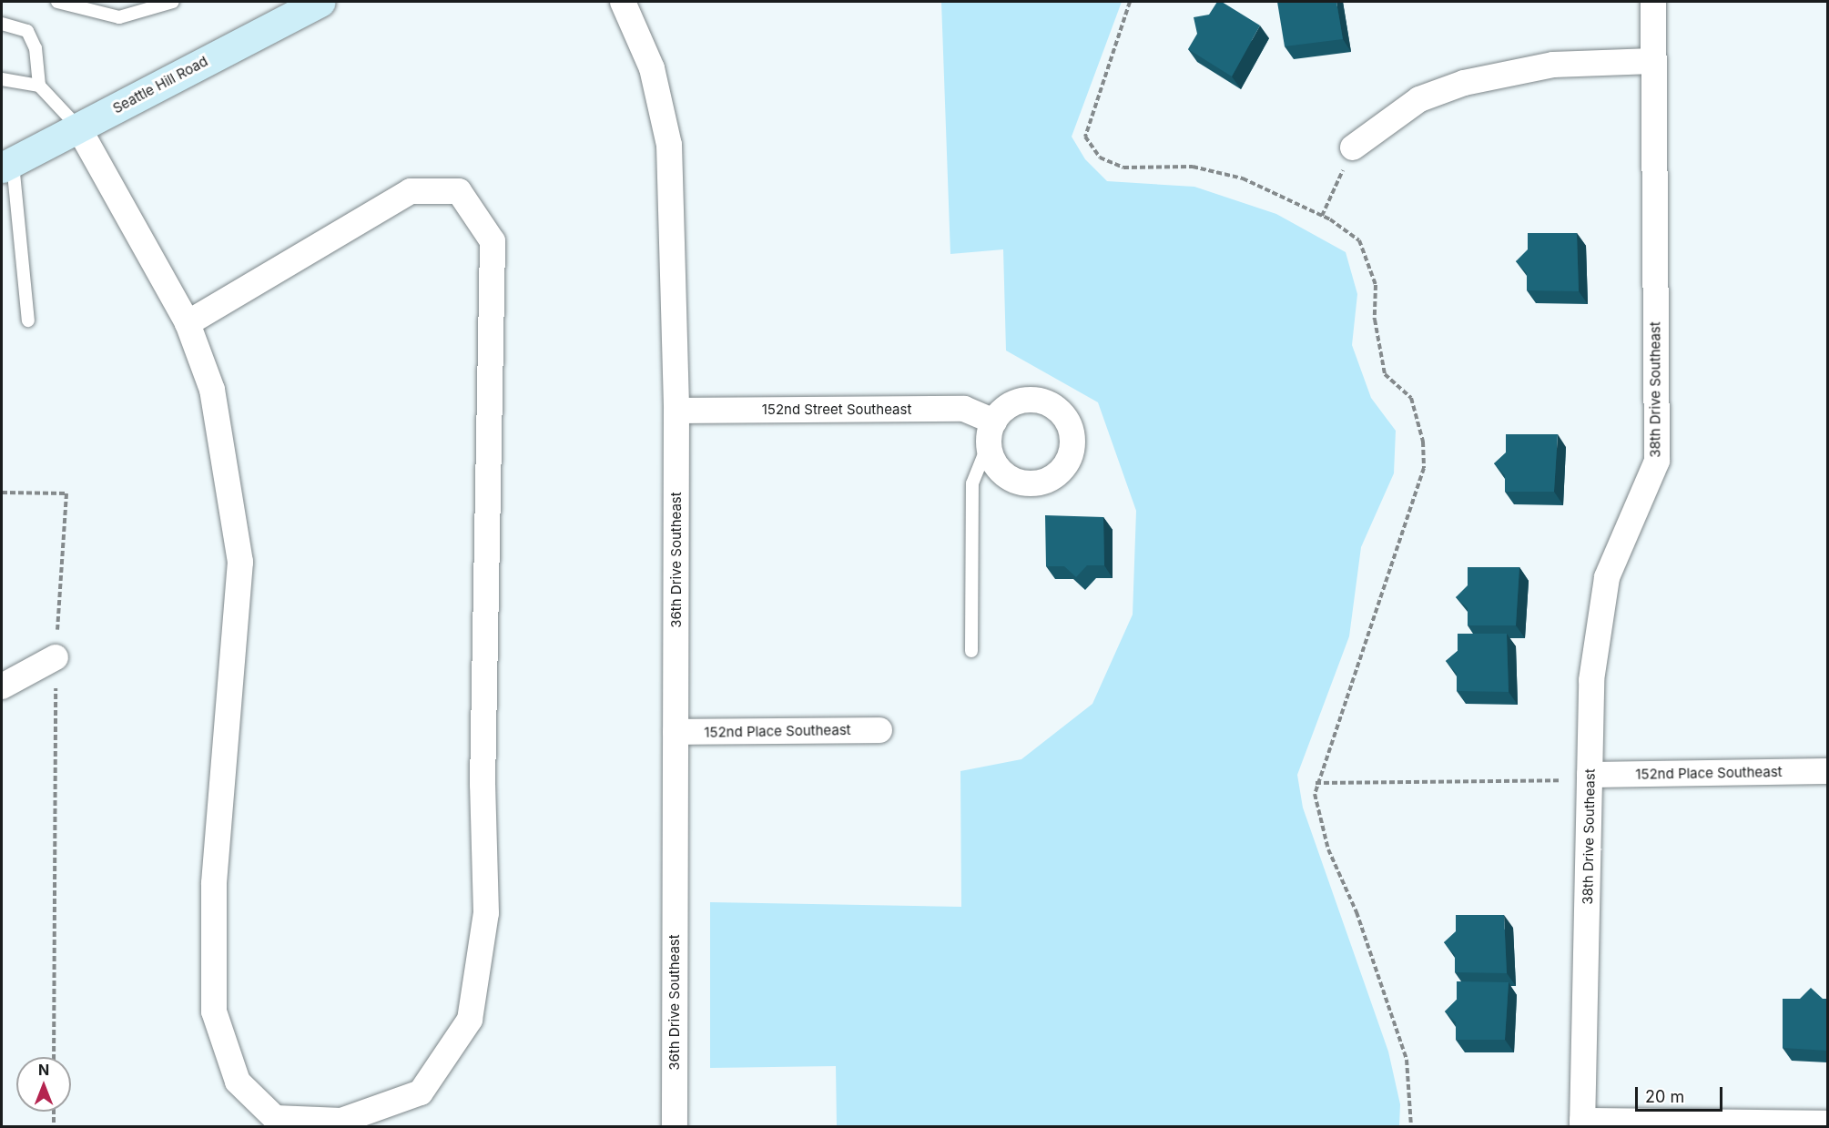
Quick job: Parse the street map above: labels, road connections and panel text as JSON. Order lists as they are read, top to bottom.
{
  "streets": {
    "main road": ["Seattle Hill Road"],
    "street": [
      "38th Drive Southeast",
      "152nd Street Southeast",
      "36th Drive Southeast",
      "152nd Place Southeast"
    ]
  },
  "crossings": [
    ["38th Drive Southeast", "152nd Place Southeast"],
    ["152nd Street Southeast", "36th Drive Southeast"],
    ["36th Drive Southeast", "152nd Place Southeast"]
  ],
  "scale_bar": "20 m",
  "north": "top"
}
